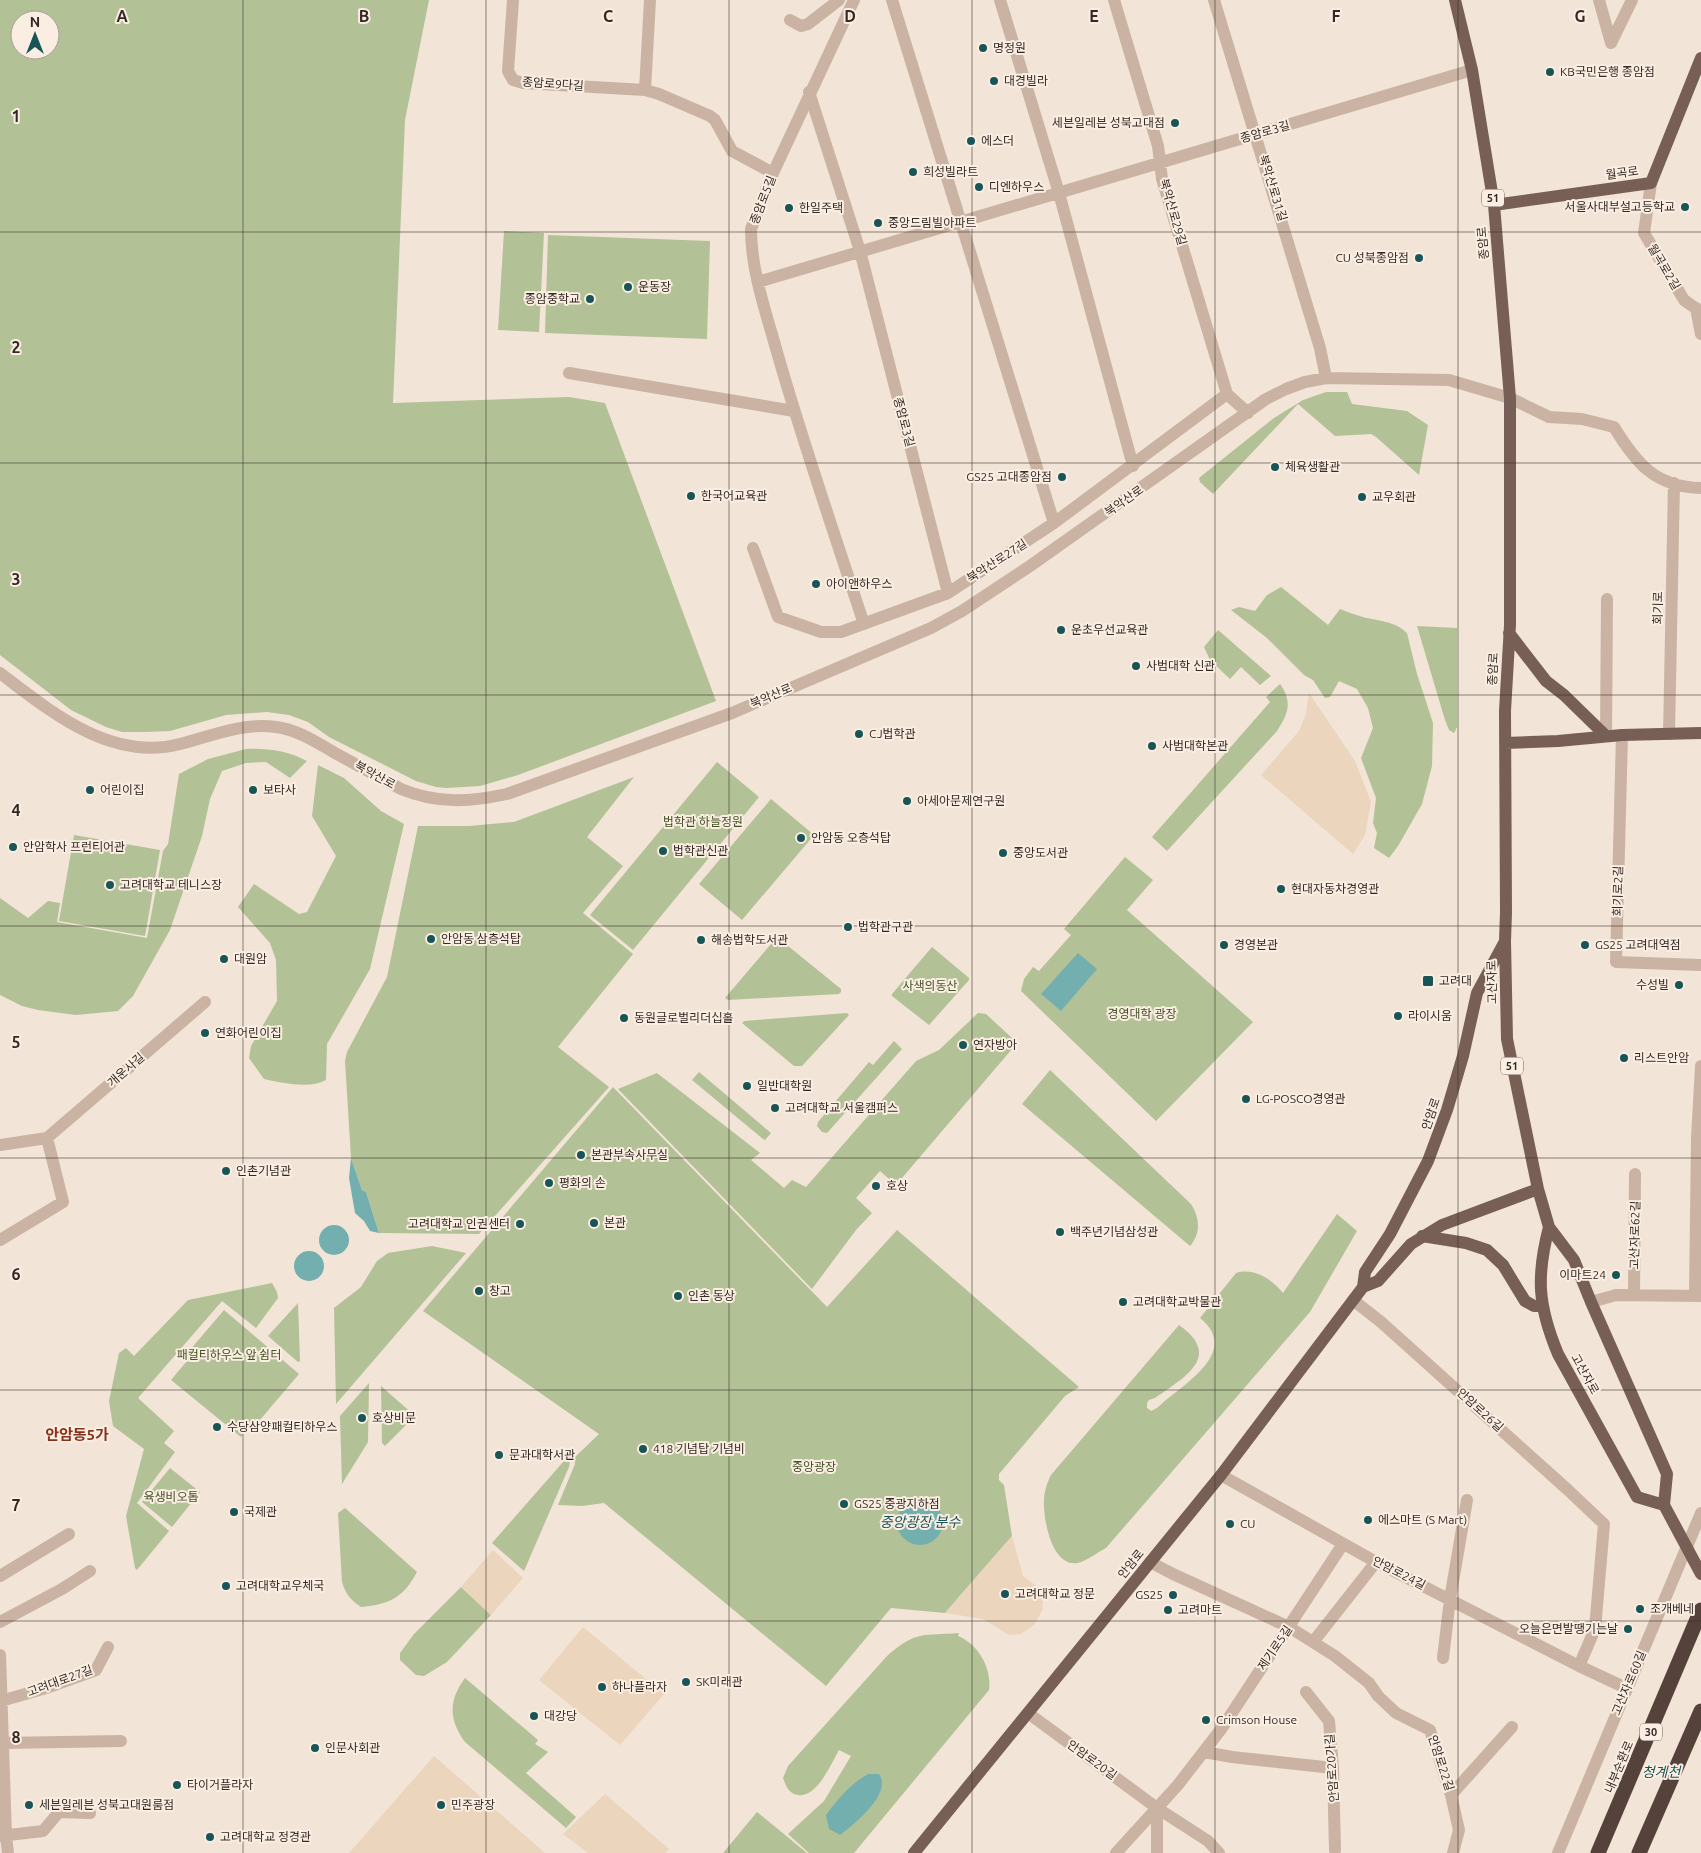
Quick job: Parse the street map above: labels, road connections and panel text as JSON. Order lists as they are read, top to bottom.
{
  "streets": {
    "highway": ["30", "내부순환로"],
    "main road": [
      "월곡로",
      "51",
      "종암로",
      "고산자로",
      "안암로"
    ],
    "street": [
      "종암로9다길",
      "종암로3길",
      "북악산로31길",
      "종암로5길",
      "북악산로29길",
      "월곡로2길",
      "북악산로",
      "북악산로27길",
      "회기로",
      "회기로2길",
      "개운사길",
      "고산자로62길",
      "안암로26길",
      "안암로24길",
      "제기로5길",
      "고려대로27길",
      "고산자로60길",
      "안암로20길",
      "안암로22길",
      "안암로20가길"
    ]
  },
  "crossings": [
    ["종암로9다길", "종암로5길"],
    ["종암로3길", "북악산로31길"],
    ["종암로3길", "종암로5길"],
    ["종암로3길", "북악산로29길"],
    ["종암로3길", "종암로"],
    ["종암로3길", "북악산로27길"],
    ["월곡로", "종암로"],
    ["월곡로", "월곡로2길"],
    ["북악산로31길", "북악산로"],
    ["종암로5길", "북악산로27길"],
    ["북악산로29길", "북악산로27길"],
    ["종암로", "북악산로"],
    ["종암로", "고산자로"],
    ["종암로", "안암로"],
    ["고산자로", "안암로"],
    ["안암로", "안암로26길"],
    ["안암로", "안암로24길"],
    ["안암로", "안암로20길"],
    ["안암로", "안암로22길"],
    ["안암로26길", "안암로24길"],
    ["안암로24길", "제기로5길"],
    ["안암로24길", "고산자로60길"],
    ["제기로5길", "안암로20길"],
    ["제기로5길", "안암로22길"]
  ],
  "districts": ["안암동5가"],
  "water": ["중앙광장 분수", "청계천"],
  "parks": [
    "법학관 하늘정원",
    "사색의동산",
    "경영대학 광장",
    "패컬티하우스 앞 쉼터",
    "중앙광장",
    "육생비오톱"
  ],
  "places": {
    "other": [
      "명정원",
      "KB국민은행 종암점",
      "대경빌라",
      "세븐일레븐 성북고대점",
      "에스더",
      "희성빌라트",
      "디엔하우스",
      "서울사대부설고등학교",
      "한일주택",
      "중앙드림빌아파트",
      "CU 성북종암점",
      "운동장",
      "종암중학교",
      "체육생활관",
      "GS25 고대종암점",
      "한국어교육관",
      "교우회관",
      "아이앤하우스",
      "운초우선교육관",
      "사범대학 신관",
      "CJ법학관",
      "사범대학본관",
      "어린이집",
      "보타사",
      "아세아문제연구원",
      "안암동 오층석탑",
      "안암학사 프런티어관",
      "법학관신관",
      "중앙도서관",
      "고려대학교 테니스장",
      "현대자동차경영관",
      "법학관구관",
      "안암동 삼층석탑",
      "해송법학도서관",
      "경영본관",
      "GS25 고려대역점",
      "대원암",
      "수성빌",
      "라이시움",
      "동원글로벌리더십홀",
      "연화어린이집",
      "연자방아",
      "리스트안암",
      "일반대학원",
      "LG-POSCO경영관",
      "고려대학교 서울캠퍼스",
      "본관부속사무실",
      "인촌기념관",
      "평화의 손",
      "호상",
      "본관",
      "고려대학교 인권센터",
      "백주년기념삼성관",
      "이마트24",
      "창고",
      "인촌 동상",
      "고려대학교박물관",
      "호상비문",
      "수당삼양패컬티하우스",
      "418 기념탑 기념비",
      "문과대학서관",
      "GS25 중광지하점",
      "국제관",
      "에스마트 (S Mart)",
      "CU",
      "고려대학교우체국",
      "고려대학교 정문",
      "GS25",
      "조개베네",
      "고려마트",
      "오늘은면발땡기는날",
      "SK미래관",
      "하나플라자",
      "대강당",
      "Crimson House",
      "인문사회관",
      "타이거플라자",
      "세븐일레븐 성북고대원룸점",
      "민주광장",
      "고려대학교 정경관"
    ],
    "transit": ["고려대"]
  },
  "north": "top",
  "grid": {
    "columns": [
      "A",
      "B",
      "C",
      "D",
      "E",
      "F",
      "G"
    ],
    "rows": [
      "1",
      "2",
      "3",
      "4",
      "5",
      "6",
      "7",
      "8"
    ]
  }
}
